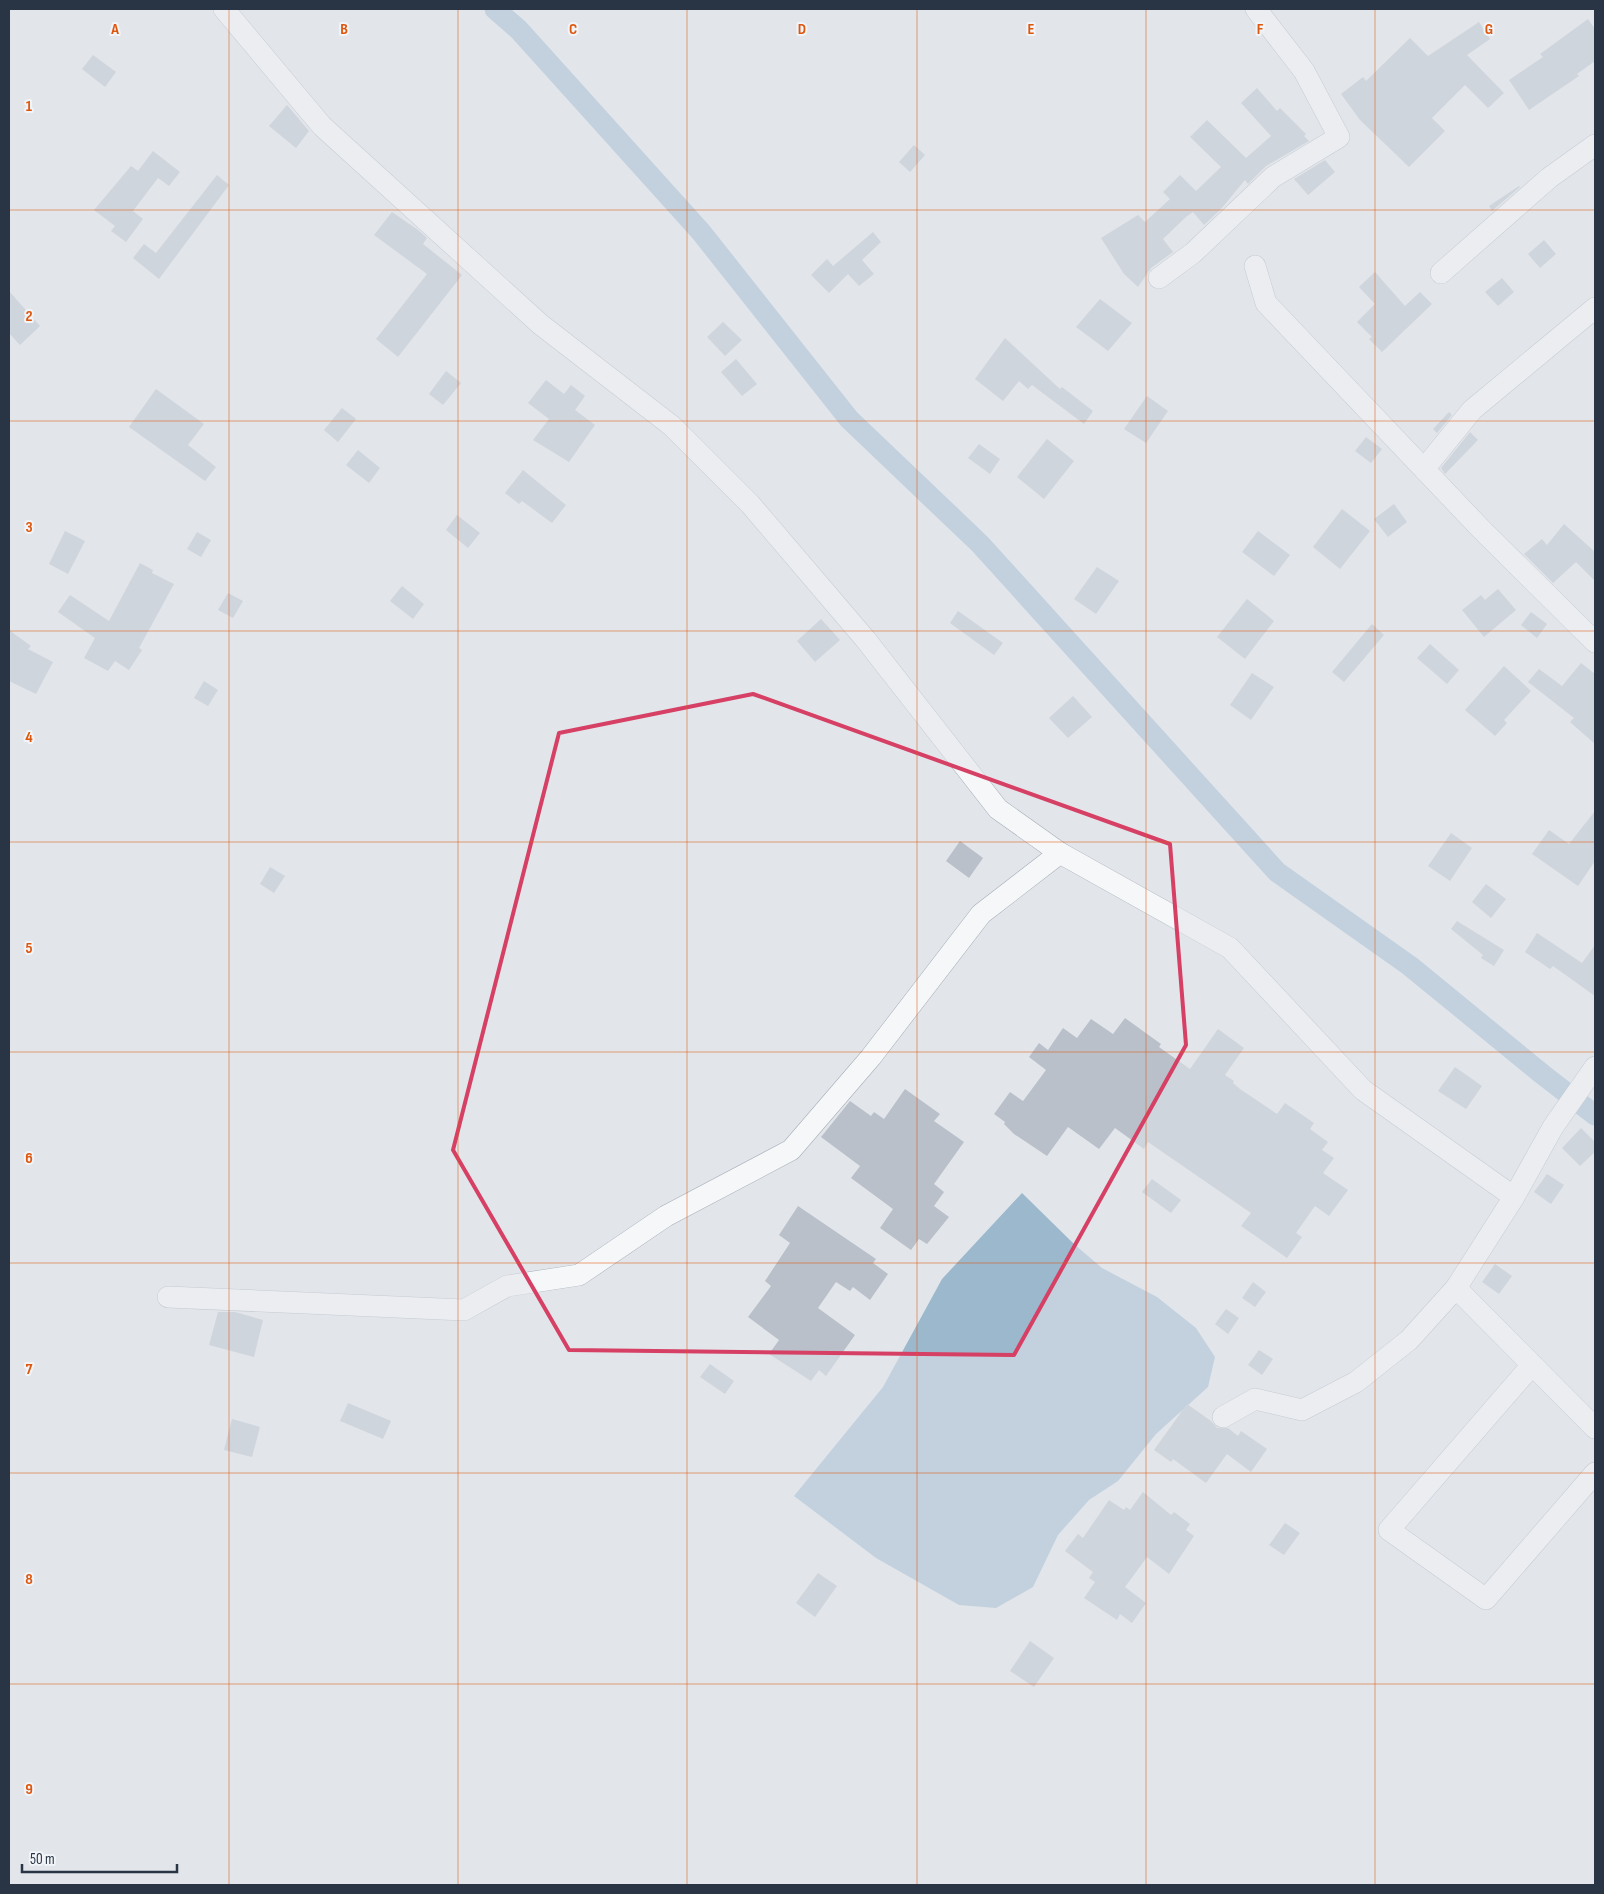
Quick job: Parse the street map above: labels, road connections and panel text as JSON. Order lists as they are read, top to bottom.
{
  "scale_bar": "50 m",
  "grid": {
    "columns": [
      "A",
      "B",
      "C",
      "D",
      "E",
      "F",
      "G"
    ],
    "rows": [
      "1",
      "2",
      "3",
      "4",
      "5",
      "6",
      "7",
      "8",
      "9"
    ]
  }
}
